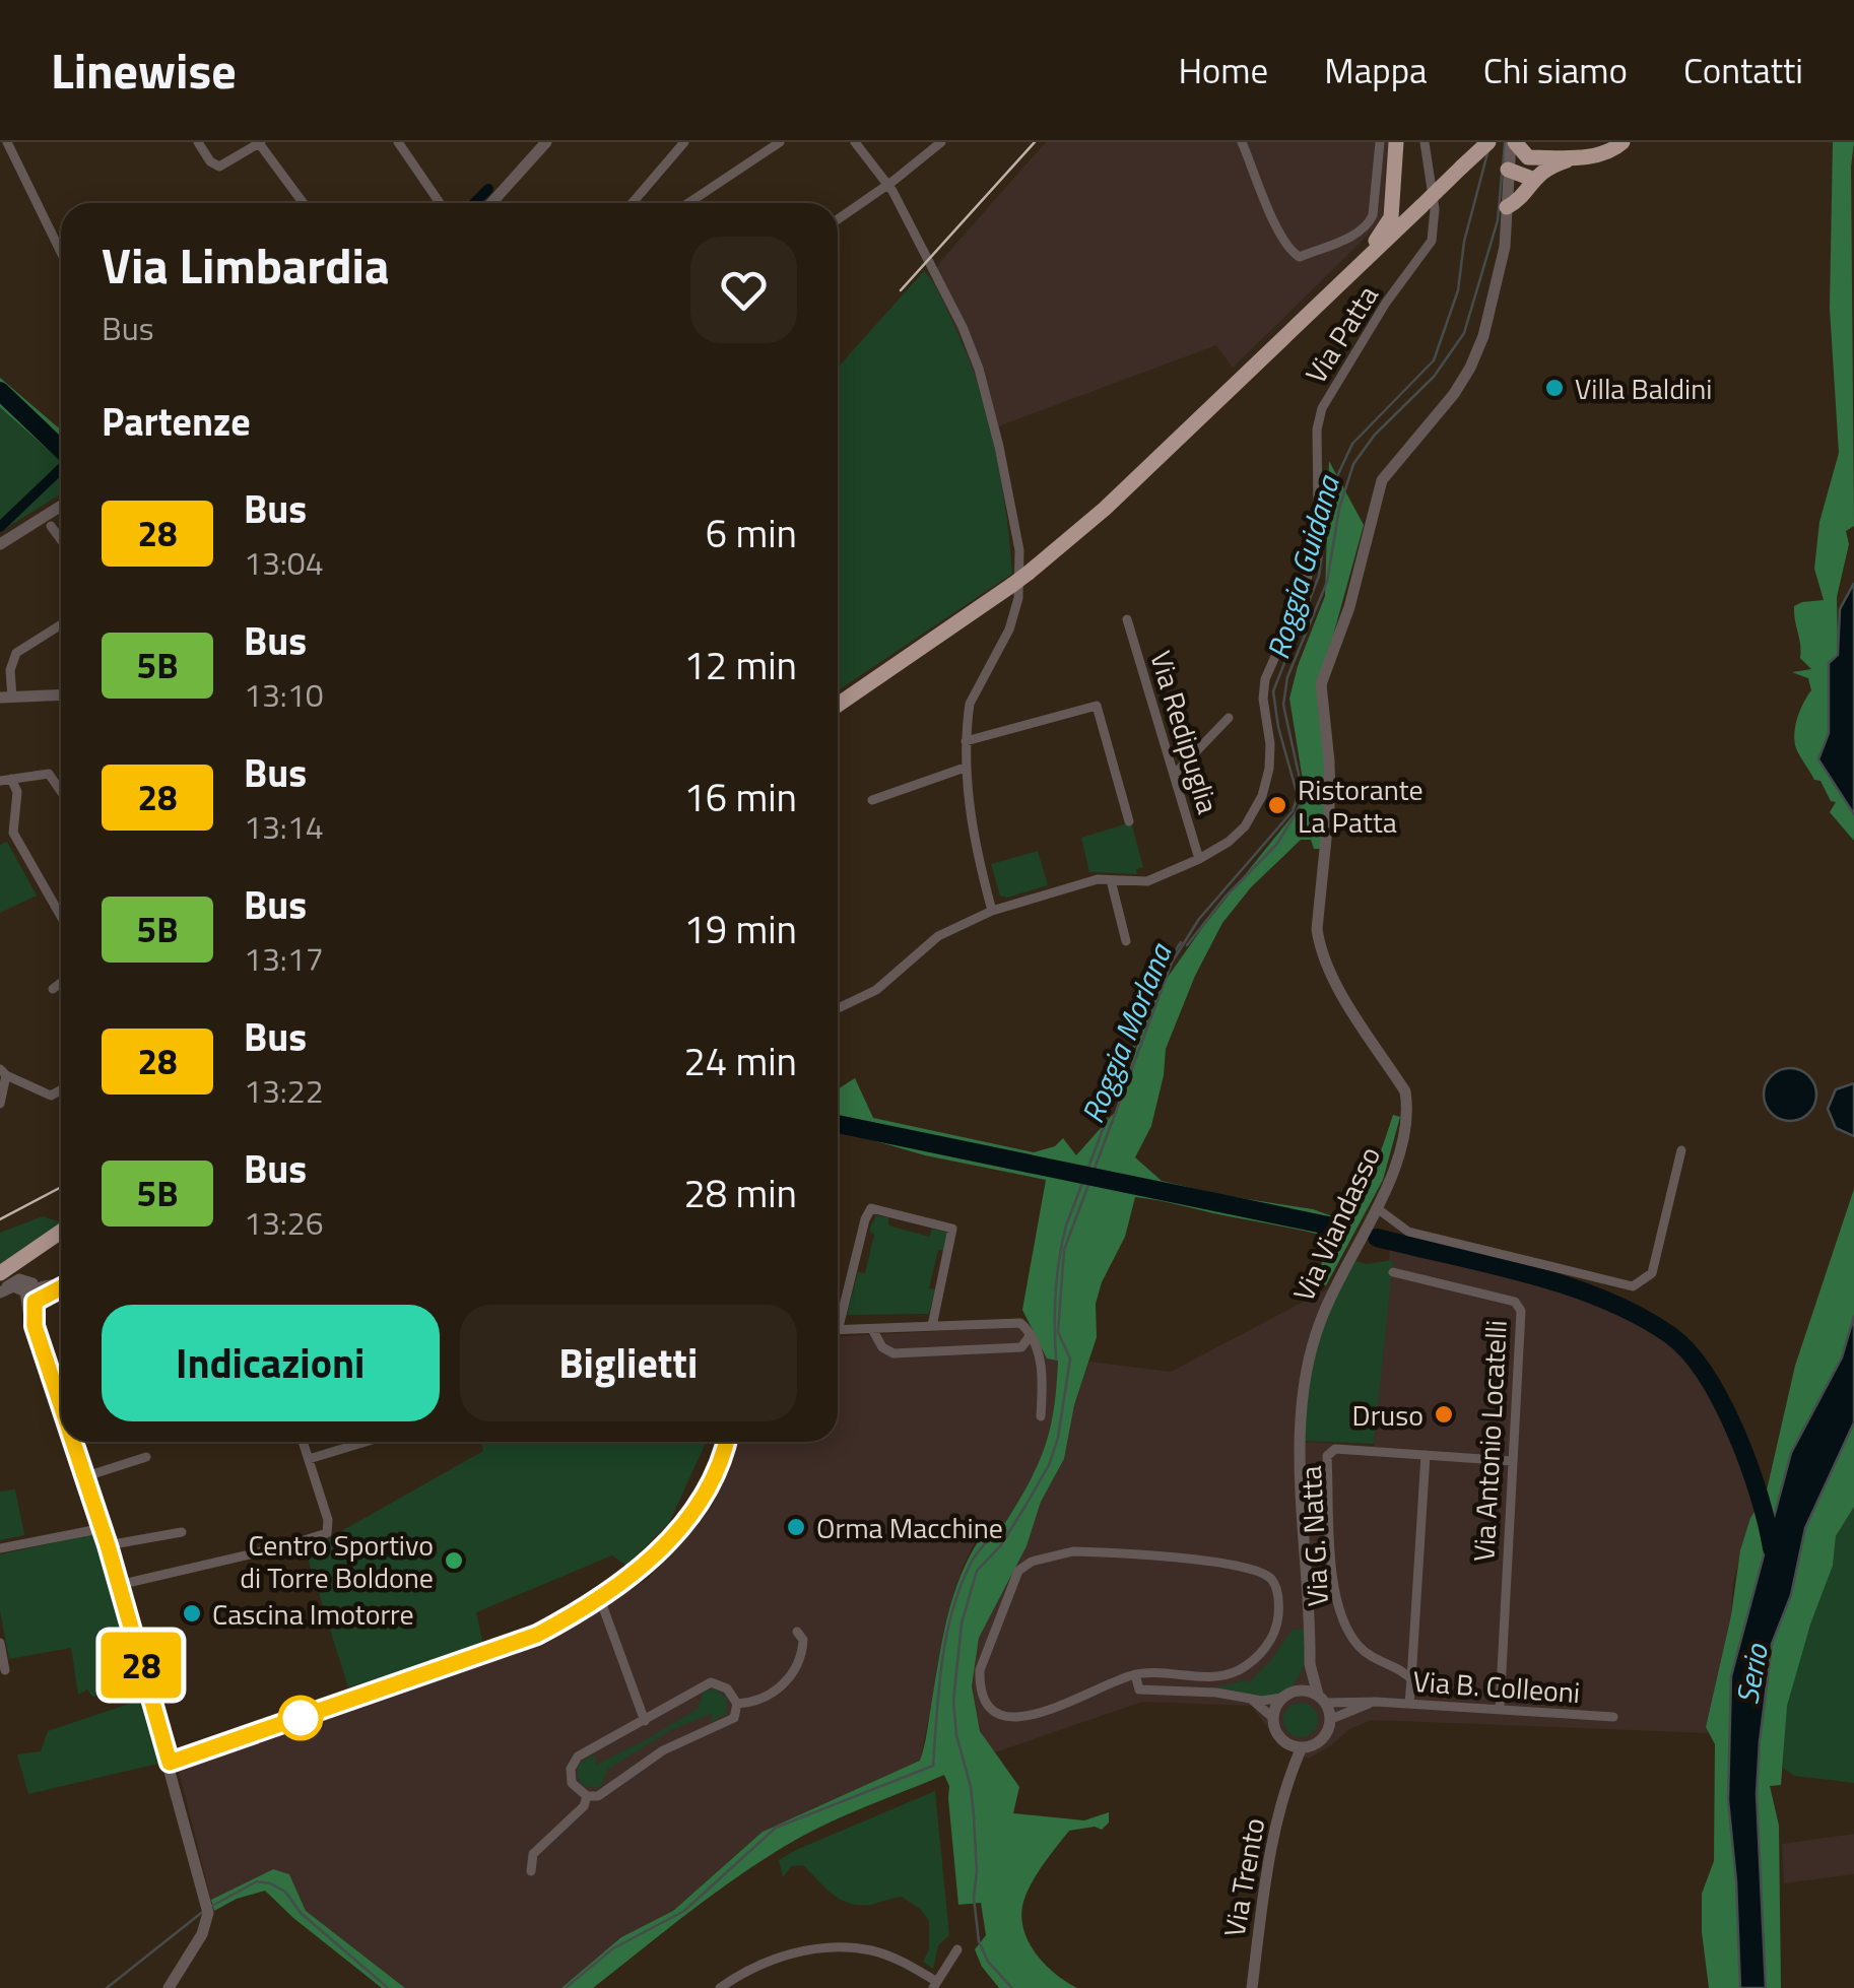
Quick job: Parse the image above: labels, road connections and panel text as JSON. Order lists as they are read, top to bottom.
{
  "streets": {
    "street": [
      "Via Patta",
      "Via Redipuglia",
      "Via Viandasso",
      "Via Antonio Locatelli",
      "Via G. Natta",
      "Via B. Colleoni",
      "Via Trento"
    ]
  },
  "crossings": [
    ["Via Patta", "Via Redipuglia"],
    ["Via Viandasso", "Via B. Colleoni"],
    ["Via Viandasso", "Via Trento"],
    ["Via Antonio Locatelli", "Via G. Natta"],
    ["Via Antonio Locatelli", "Via B. Colleoni"],
    ["Via B. Colleoni", "Via Trento"]
  ],
  "water": ["Roggia Guidana", "Roggia Morlana", "Serio"],
  "places": [
    "Villa Baldini",
    "Ristorante La Patta",
    "Druso",
    "Orma Macchine",
    "Centro Sportivo di Torre Boldone",
    "Cascina Imotorre"
  ],
  "lines": ["bus line 28"],
  "page": {
    "header": "Linewise",
    "nav": [
      "Home",
      "Mappa",
      "Chi siamo",
      "Contatti"
    ],
    "on_map": "28",
    "heading": [
      ["Via Limbardia", "Bus"],
      "Partenze"
    ],
    "list": [
      {
        "mark": "28",
        "name": "Bus",
        "note": "13:04",
        "value": "6 min"
      },
      {
        "mark": "5B",
        "name": "Bus",
        "note": "13:10",
        "value": "12 min"
      },
      {
        "mark": "28",
        "name": "Bus",
        "note": "13:14",
        "value": "16 min"
      },
      {
        "mark": "5B",
        "name": "Bus",
        "note": "13:17",
        "value": "19 min"
      },
      {
        "mark": "28",
        "name": "Bus",
        "note": "13:22",
        "value": "24 min"
      },
      {
        "mark": "5B",
        "name": "Bus",
        "note": "13:26",
        "value": "28 min"
      }
    ],
    "buttons": ["Indicazioni", "Biglietti"]
  }
}
